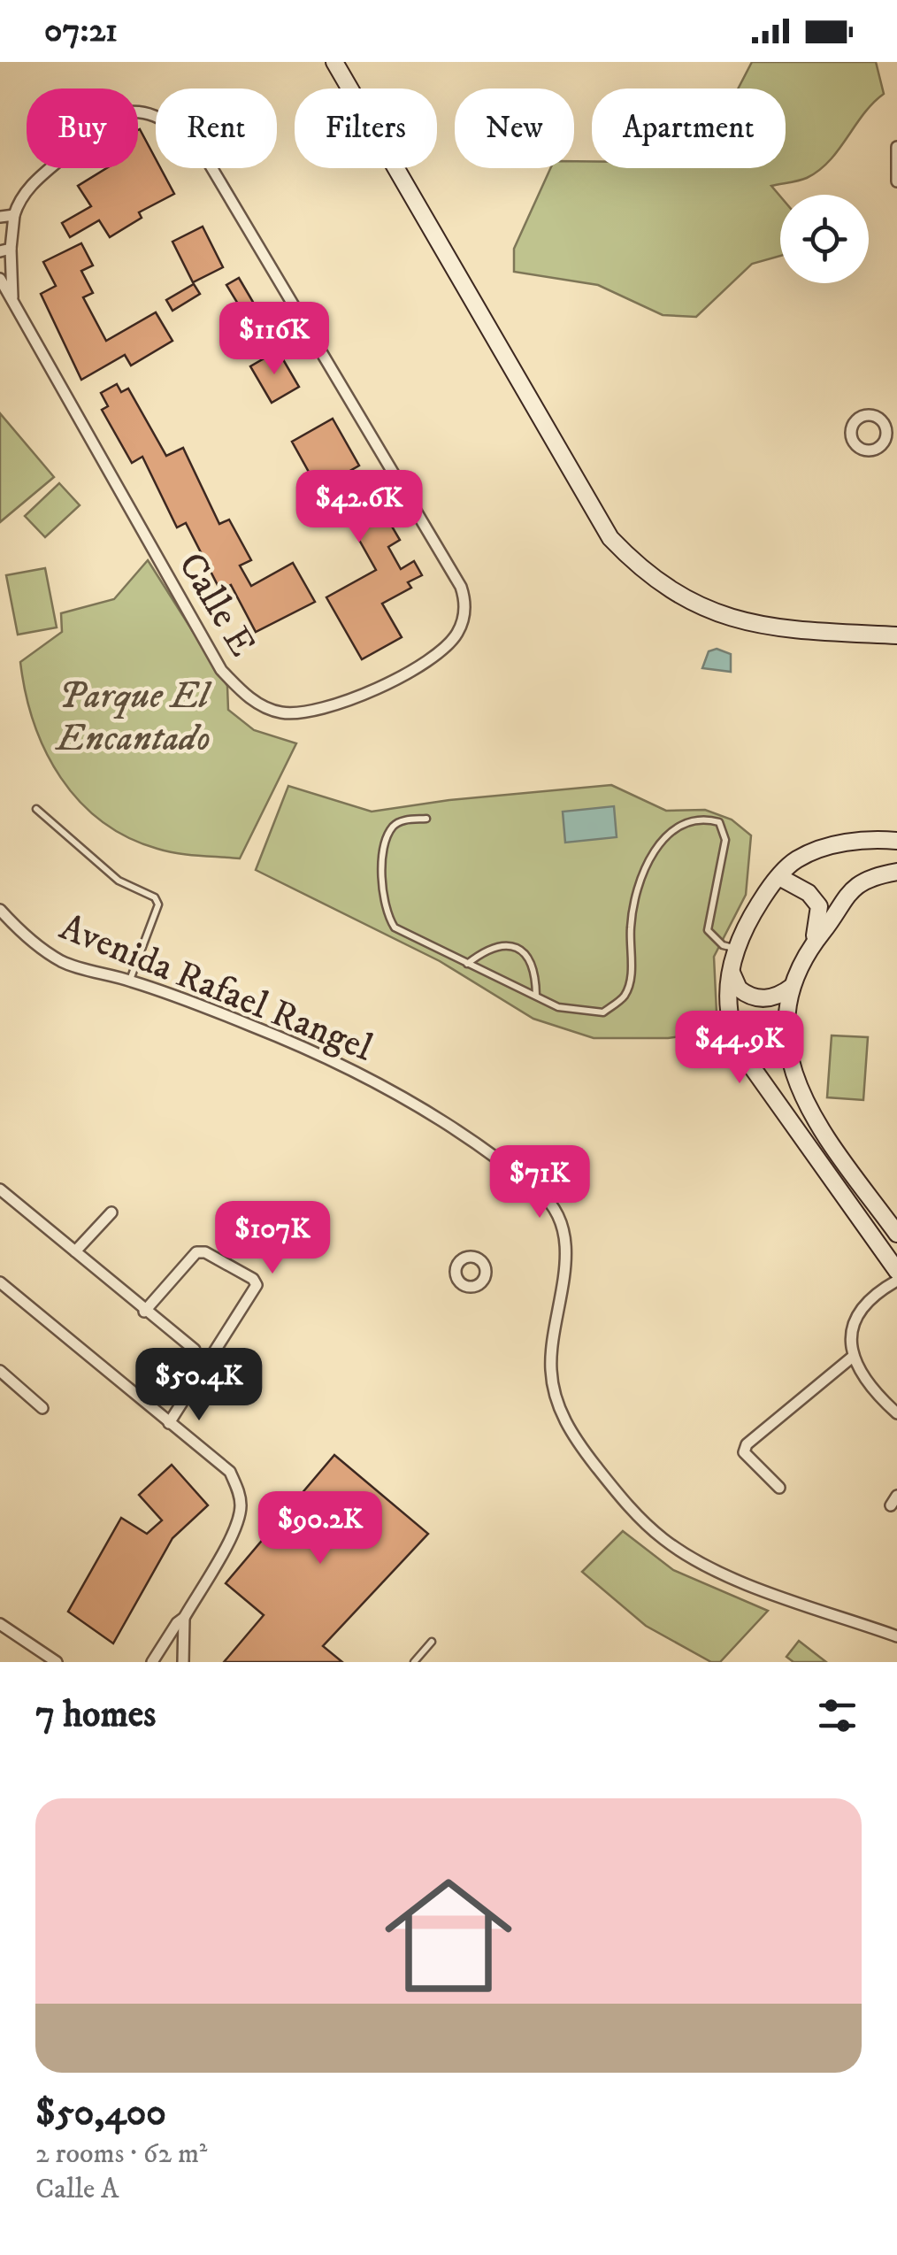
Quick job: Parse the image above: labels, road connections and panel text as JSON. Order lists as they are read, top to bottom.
{
  "streets": {
    "street": ["Calle E", "Avenida Rafael Rangel"]
  },
  "parks": ["Parque El Encantado"],
  "page": {
    "status": "07:21",
    "chip": [
      "Buy",
      "Rent",
      "Filters",
      "New",
      "Apartment"
    ],
    "price": [
      "$116K",
      "$42.6K",
      "$44.9K",
      "$71K",
      "$107K",
      "$50.4K",
      "$90.2K"
    ],
    "heading": "7 homes",
    "list": [
      {
        "name": "$50,400",
        "note": "2 rooms · 62 m² · Calle A"
      }
    ]
  }
}
